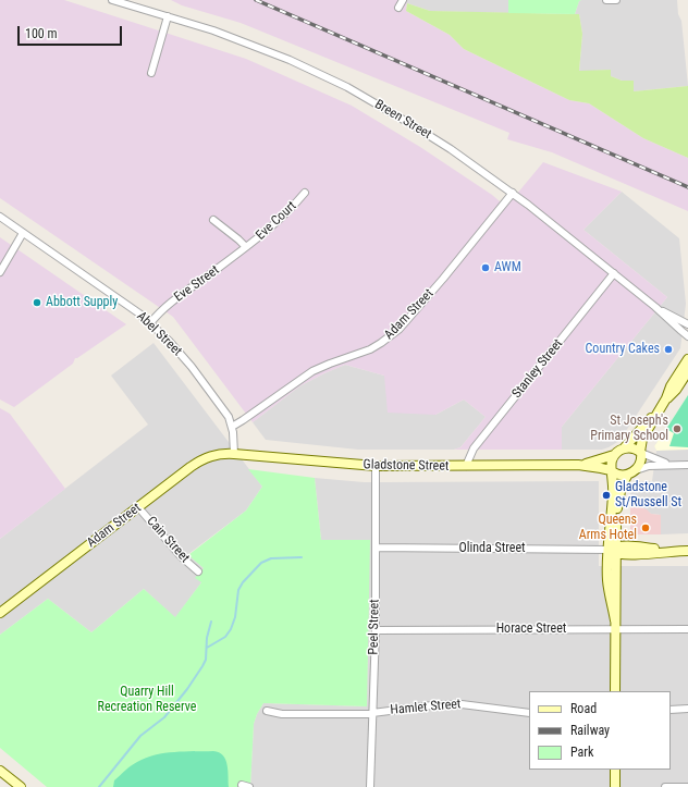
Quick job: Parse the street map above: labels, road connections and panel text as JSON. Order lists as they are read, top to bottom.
{
  "streets": {
    "main road": ["Adam Street", "Gladstone Street", "Olinda Street"],
    "street": [
      "Breen Street",
      "Eve Court",
      "Eve Street",
      "Abel Street",
      "Stanley Street",
      "Cain Street",
      "Peel Street",
      "Horace Street",
      "Hamlet Street"
    ]
  },
  "crossings": [
    ["Breen Street", "Adam Street"],
    ["Breen Street", "Stanley Street"],
    ["Eve Court", "Eve Street"],
    ["Eve Street", "Abel Street"],
    ["Adam Street", "Abel Street"],
    ["Adam Street", "Gladstone Street"],
    ["Adam Street", "Cain Street"],
    ["Abel Street", "Gladstone Street"],
    ["Stanley Street", "Gladstone Street"],
    ["Gladstone Street", "Peel Street"],
    ["Olinda Street", "Peel Street"],
    ["Peel Street", "Horace Street"],
    ["Peel Street", "Hamlet Street"]
  ],
  "parks": ["Quarry Hill Recreation Reserve"],
  "places": [
    "AWM",
    "Abbott Supply",
    "Country Cakes",
    "St Joseph's Primary School",
    "Gladstone St/Russell St",
    "Queens Arms Hotel"
  ],
  "legend": ["Road", "Railway", "Park"],
  "scale_bar": "100 m"
}
